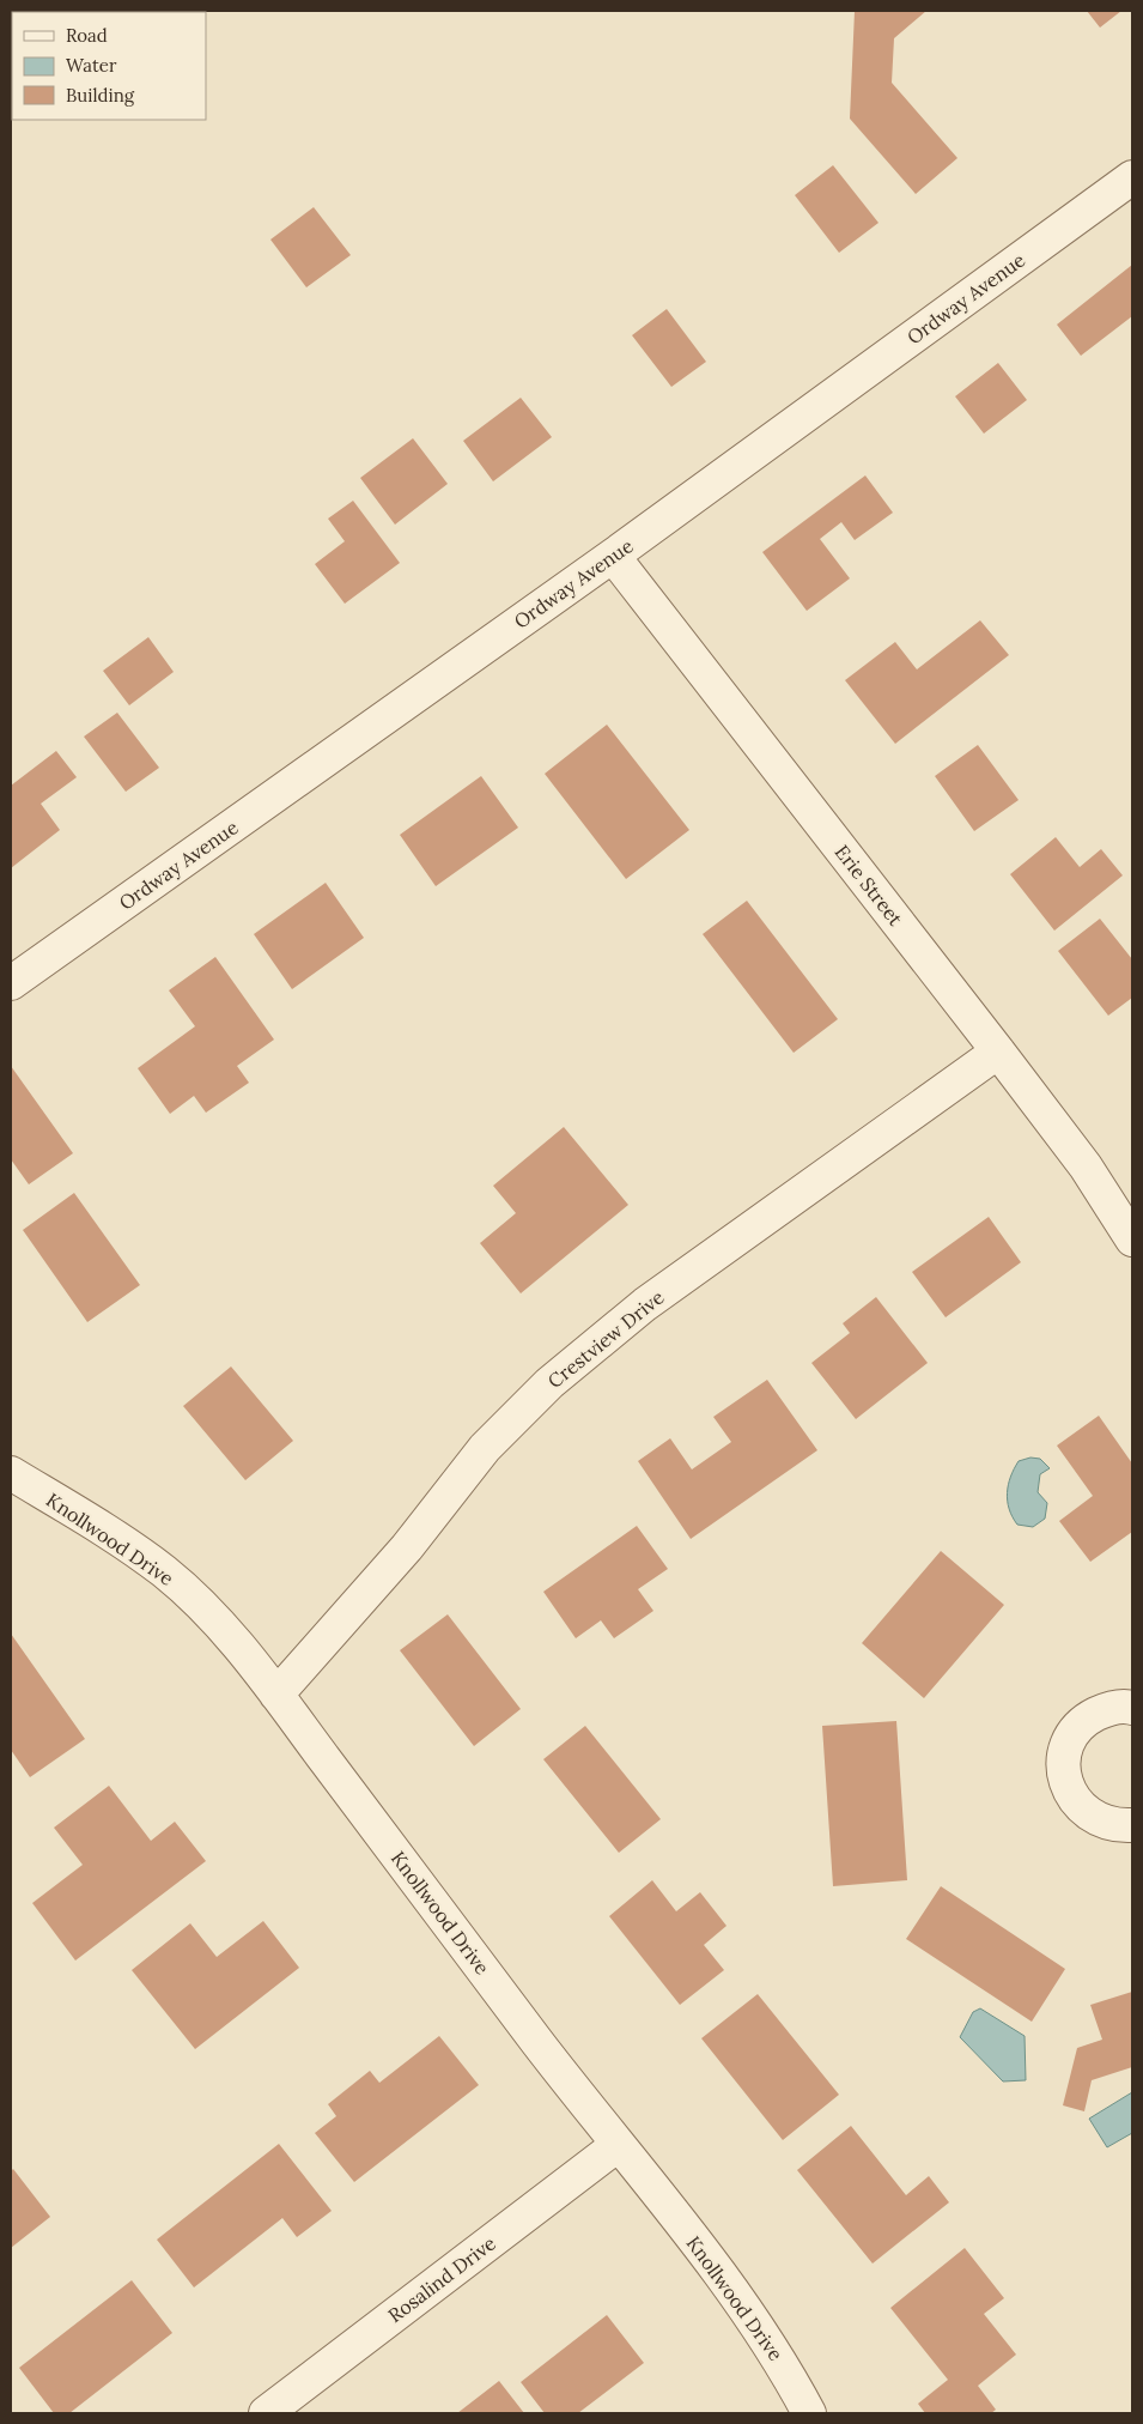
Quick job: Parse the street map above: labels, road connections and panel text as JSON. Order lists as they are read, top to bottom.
{
  "streets": {
    "street": [
      "Ordway Avenue",
      "Erie Street",
      "Crestview Drive",
      "Knollwood Drive",
      "Rosalind Drive"
    ]
  },
  "crossings": [
    ["Ordway Avenue", "Erie Street"],
    ["Erie Street", "Crestview Drive"],
    ["Crestview Drive", "Knollwood Drive"],
    ["Knollwood Drive", "Rosalind Drive"]
  ],
  "legend": ["Road", "Water", "Building"]
}
